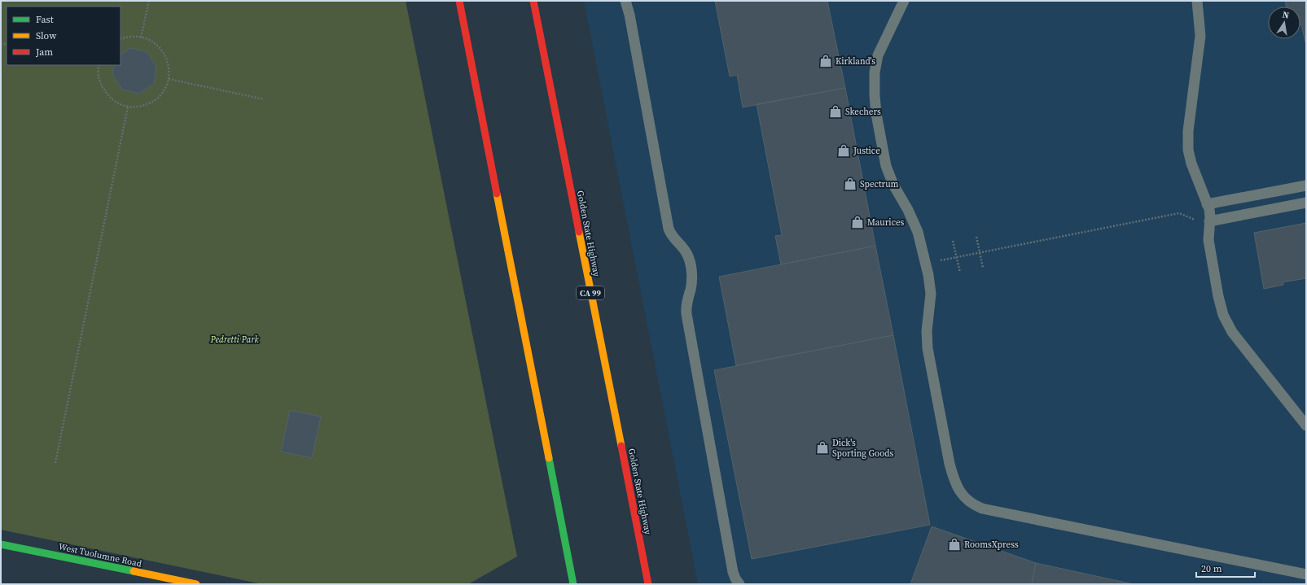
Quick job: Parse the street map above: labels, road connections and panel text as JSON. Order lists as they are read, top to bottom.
{
  "streets": {
    "main road": ["Golden State Highway", "CA 99", "West Tuolumne Road"]
  },
  "parks": ["Pedretti Park"],
  "places": {
    "shop": [
      "Kirkland's",
      "Skechers",
      "Justice",
      "Spectrum",
      "Maurices",
      "Dick's Sporting Goods",
      "RoomsXpress"
    ]
  },
  "legend": ["Fast", "Slow", "Jam"],
  "scale_bar": "20 m",
  "north": "top"
}
